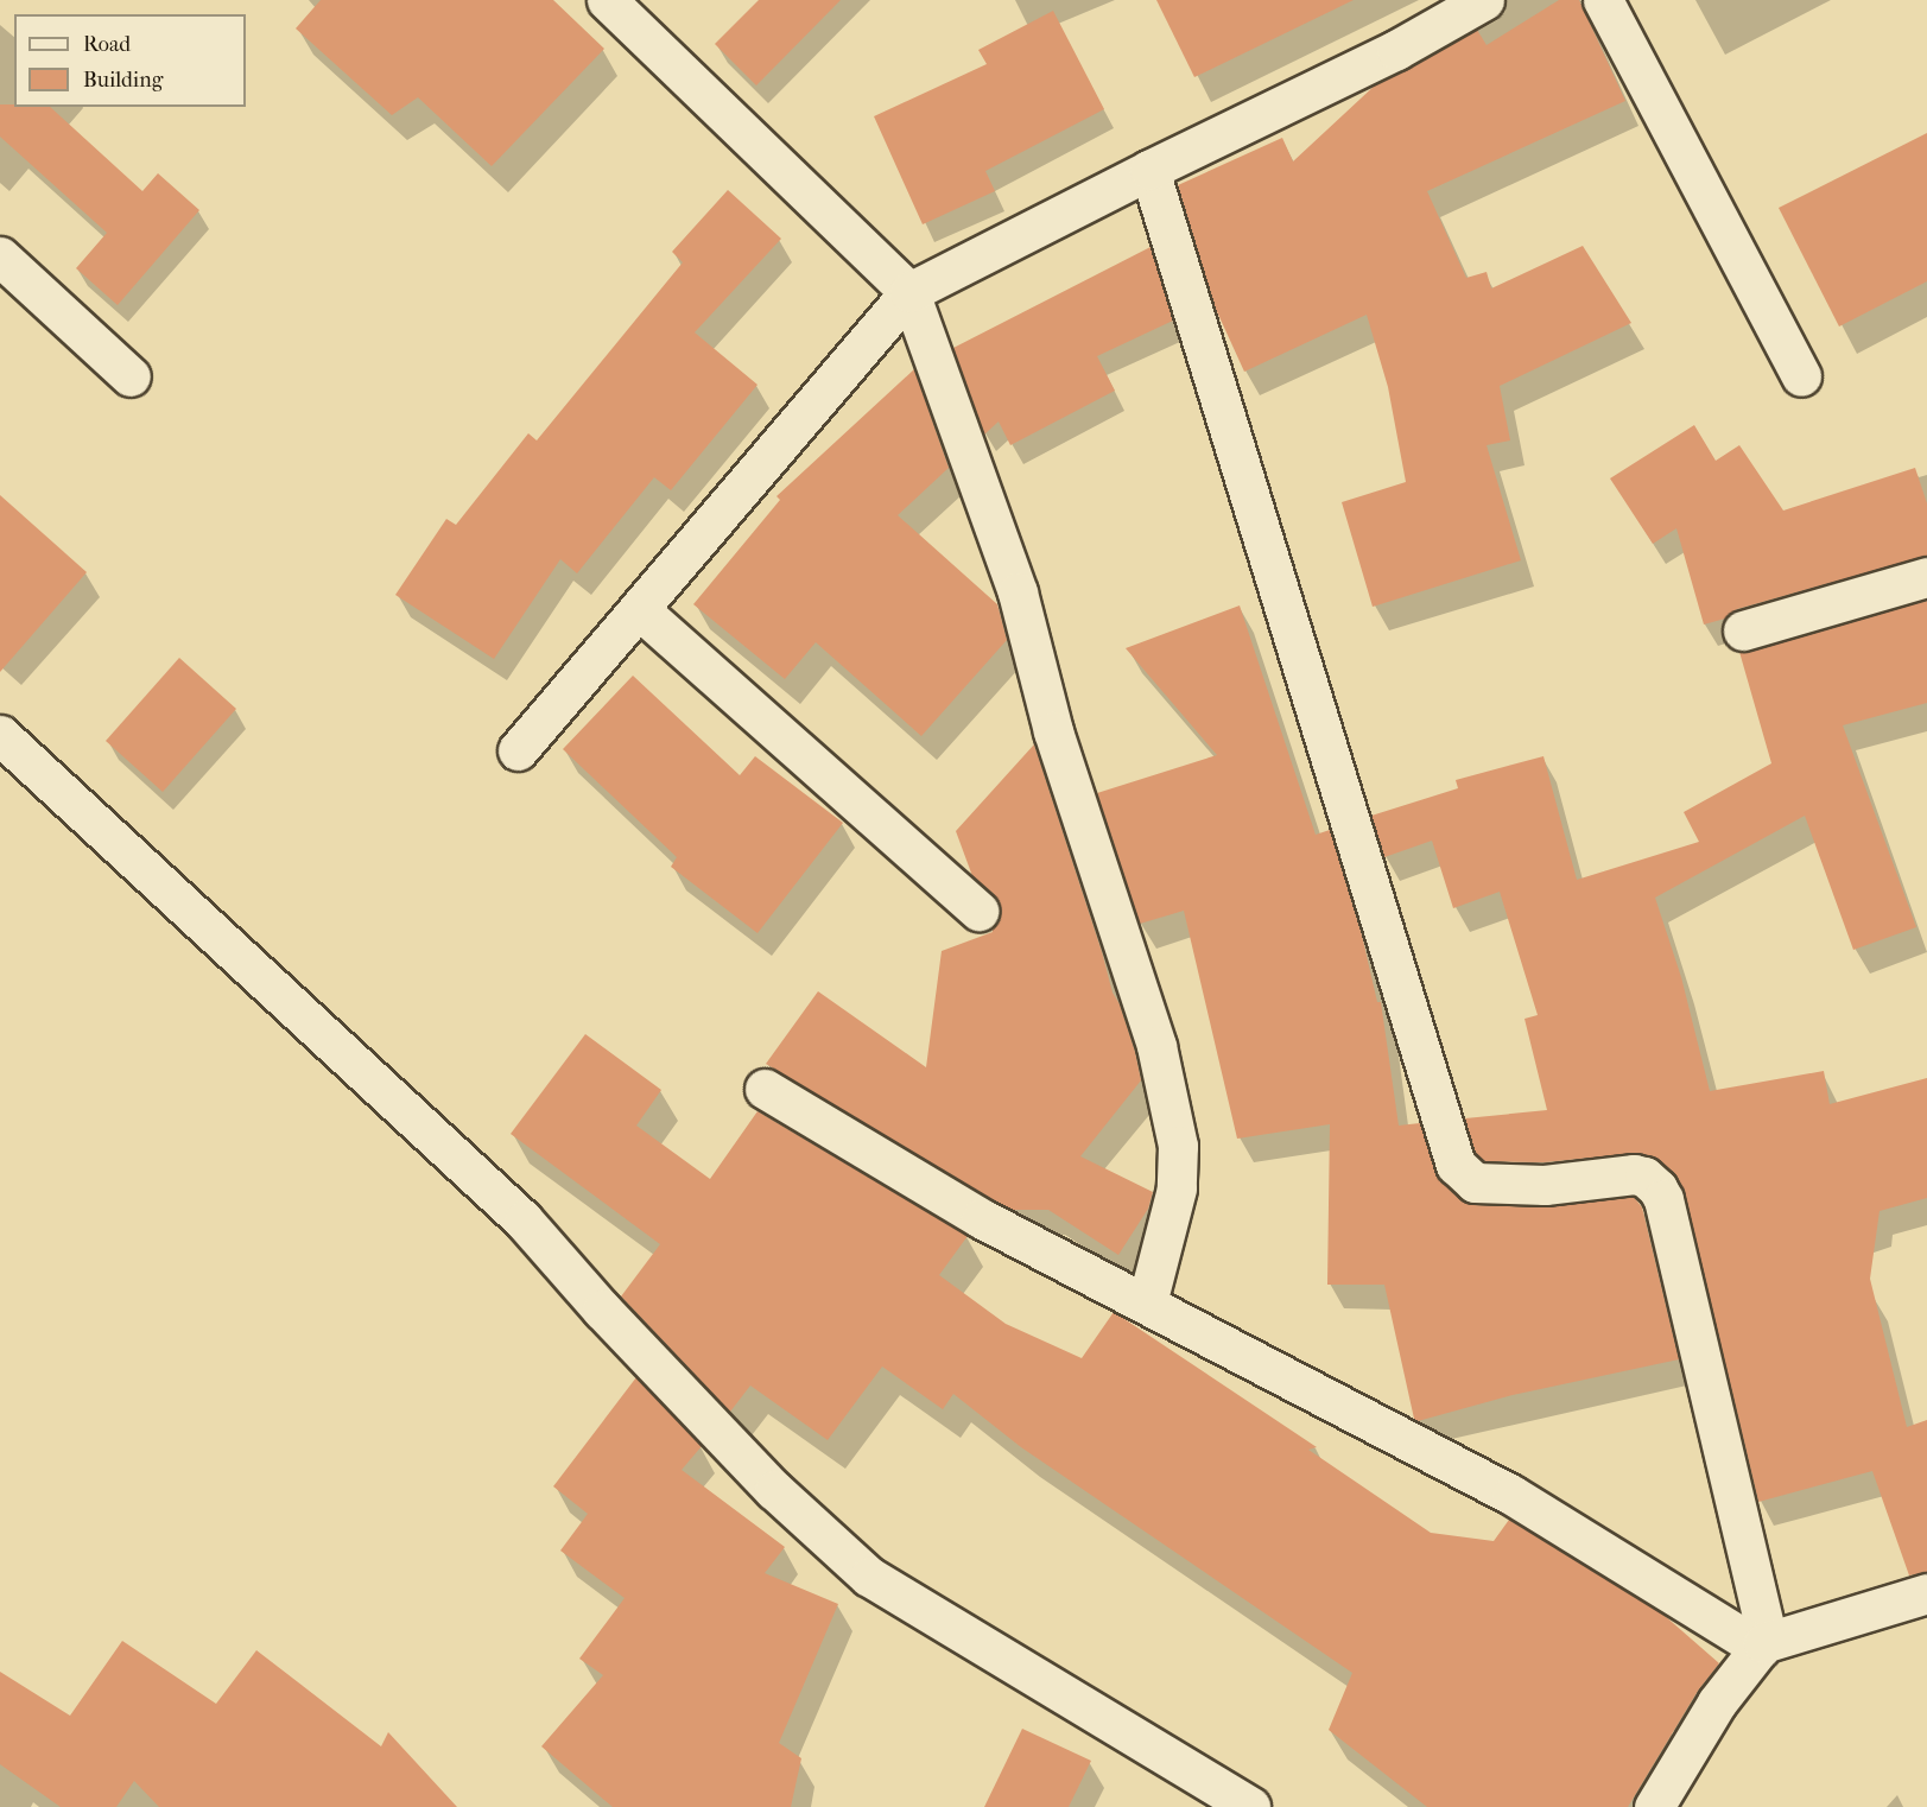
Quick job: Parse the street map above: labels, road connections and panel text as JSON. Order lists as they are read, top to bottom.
{
  "legend": ["Road", "Building"]
}
